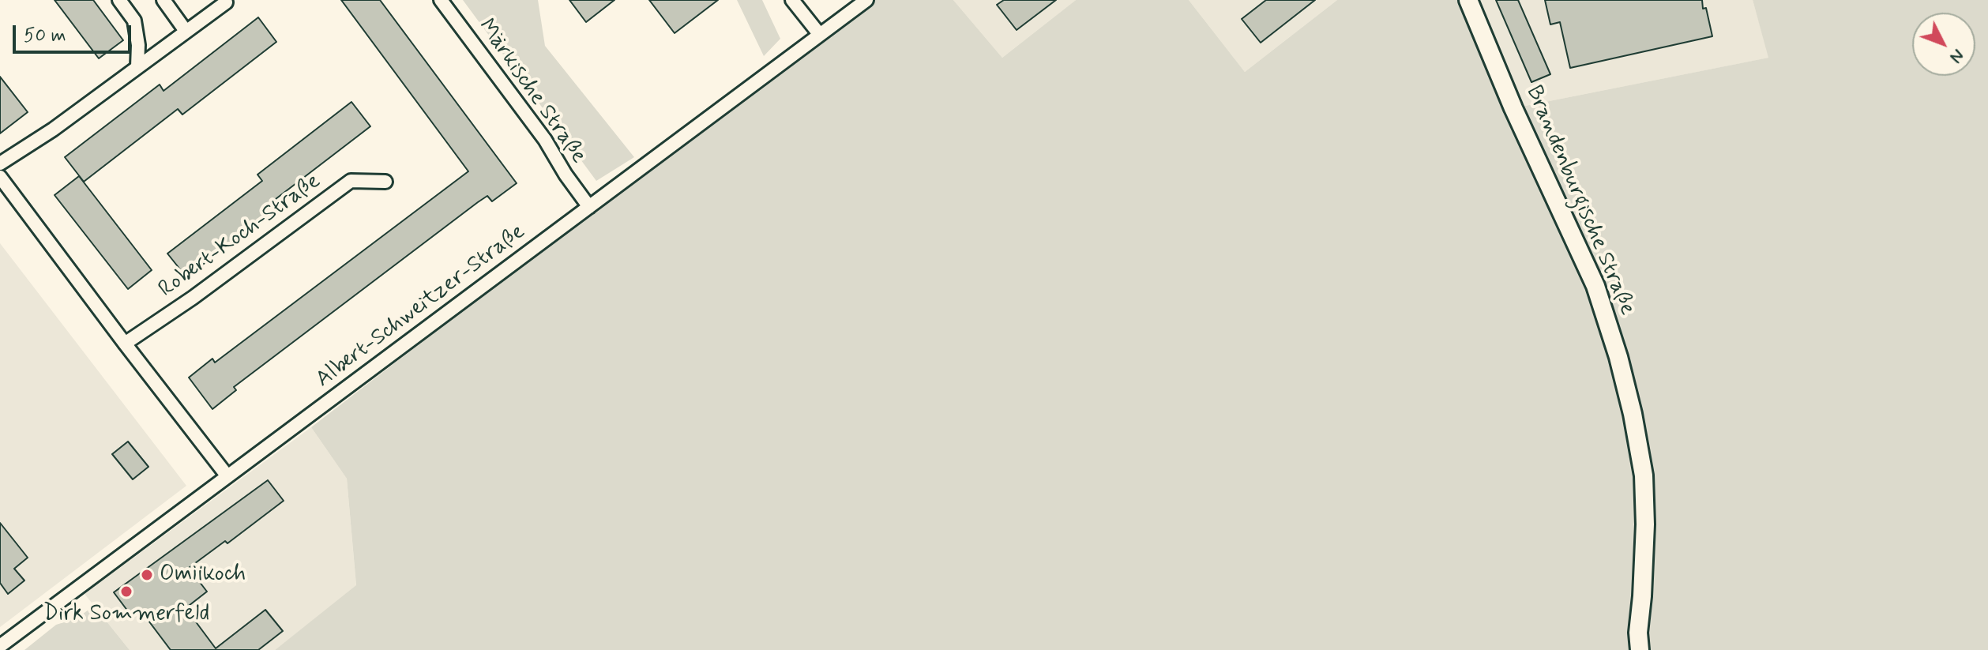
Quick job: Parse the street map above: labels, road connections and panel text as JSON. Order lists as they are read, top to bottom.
{
  "streets": {
    "street": [
      "Märkische Straße",
      "Brandenburgische Straße",
      "Robert-Koch-Straße",
      "Albert-Schweitzer-Straße"
    ]
  },
  "crossings": [
    ["Märkische Straße", "Albert-Schweitzer-Straße"]
  ],
  "places": ["Omiikoch", "Dirk Sommerfeld"],
  "scale_bar": "50 m",
  "north": "bottom right"
}
